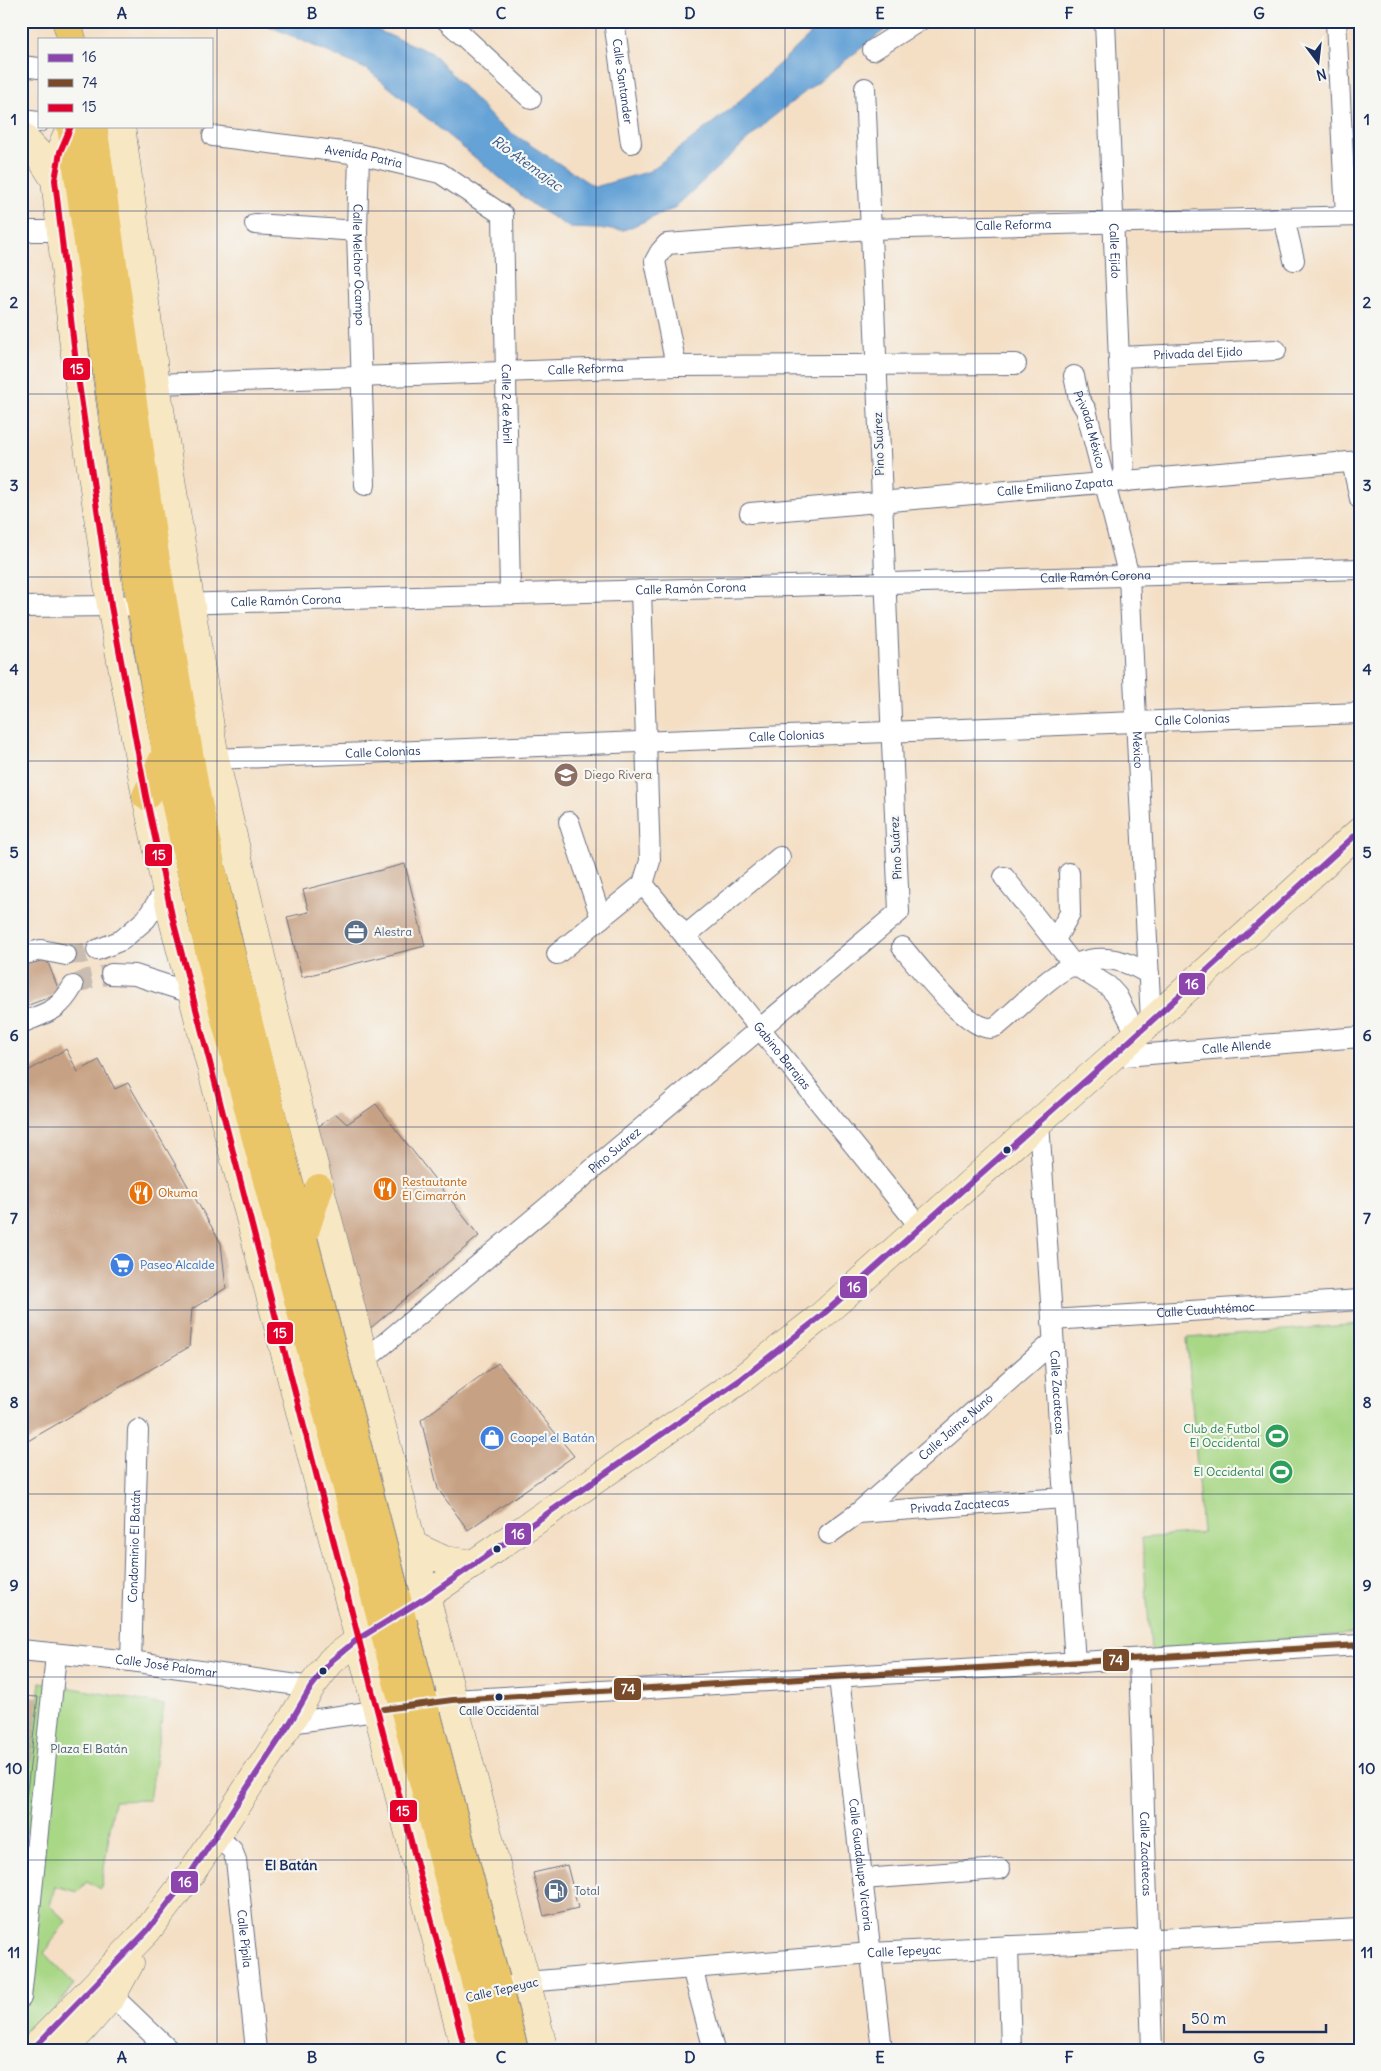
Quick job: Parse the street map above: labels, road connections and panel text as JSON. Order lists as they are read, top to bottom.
{
  "streets": {
    "street": [
      "Calle Santander",
      "Avenida Patria",
      "Calle Reforma",
      "Calle Ejido",
      "Calle Melchor Ocampo",
      "Privada del Ejido",
      "Calle 2 de Abril",
      "Privada México",
      "Pino Suárez",
      "Calle Emiliano Zapata",
      "Calle Ramón Corona",
      "Calle Colonias",
      "México",
      "Calle Allende",
      "Gabino Barajas",
      "Calle Cuauhtémoc",
      "Calle Zacatecas",
      "Calle Jaime Nunó",
      "Privada Zacatecas",
      "Condominio El Batán",
      "Calle José Palomar",
      "Calle Guadalupe Victoria",
      "Calle Pípila",
      "Calle Tepeyac"
    ]
  },
  "crossings": [
    ["Avenida Patria", "Calle Melchor Ocampo"],
    ["Avenida Patria", "Calle 2 de Abril"],
    ["Calle Reforma", "Calle Ejido"],
    ["Calle Reforma", "Calle Melchor Ocampo"],
    ["Calle Reforma", "Calle 2 de Abril"],
    ["Calle Reforma", "Pino Suárez"],
    ["Calle Ejido", "Privada del Ejido"],
    ["Calle Ejido", "Calle Emiliano Zapata"],
    ["Calle 2 de Abril", "Calle Ramón Corona"],
    ["Privada México", "Calle Emiliano Zapata"],
    ["Privada México", "México"],
    ["Pino Suárez", "Calle Emiliano Zapata"],
    ["Pino Suárez", "Calle Ramón Corona"],
    ["Pino Suárez", "Calle Colonias"],
    ["Pino Suárez", "Gabino Barajas"],
    ["Calle Emiliano Zapata", "México"],
    ["Calle Ramón Corona", "México"],
    ["Calle Colonias", "México"],
    ["Calle Cuauhtémoc", "Calle Zacatecas"],
    ["Calle Zacatecas", "Calle Jaime Nunó"],
    ["Calle Zacatecas", "Privada Zacatecas"],
    ["Calle Zacatecas", "Calle Tepeyac"],
    ["Calle Jaime Nunó", "Privada Zacatecas"],
    ["Condominio El Batán", "Calle José Palomar"],
    ["Calle Guadalupe Victoria", "Calle Tepeyac"]
  ],
  "districts": ["El Batán"],
  "water": ["Río Atemajac"],
  "parks": ["Plaza El Batán"],
  "places": {
    "school or university": ["Diego Rivera"],
    "office": ["Alestra"],
    "restaurant": ["Restautante El Cimarrón", "Okuma"],
    "supermarket": ["Paseo Alcalde"],
    "sports": ["Club de Futbol El Occidental", "El Occidental"],
    "shop": ["Coopel el Batán"],
    "other": ["Calle Occidental"],
    "fuel station": ["Total"]
  },
  "lines": ["transit line 15", "transit line 16", "transit line 74"],
  "legend": ["16", "74", "15"],
  "scale_bar": "50 m",
  "north": "bottom",
  "grid": {
    "columns": [
      "A",
      "B",
      "C",
      "D",
      "E",
      "F",
      "G"
    ],
    "rows": [
      "1",
      "2",
      "3",
      "4",
      "5",
      "6",
      "7",
      "8",
      "9",
      "10",
      "11"
    ]
  }
}
